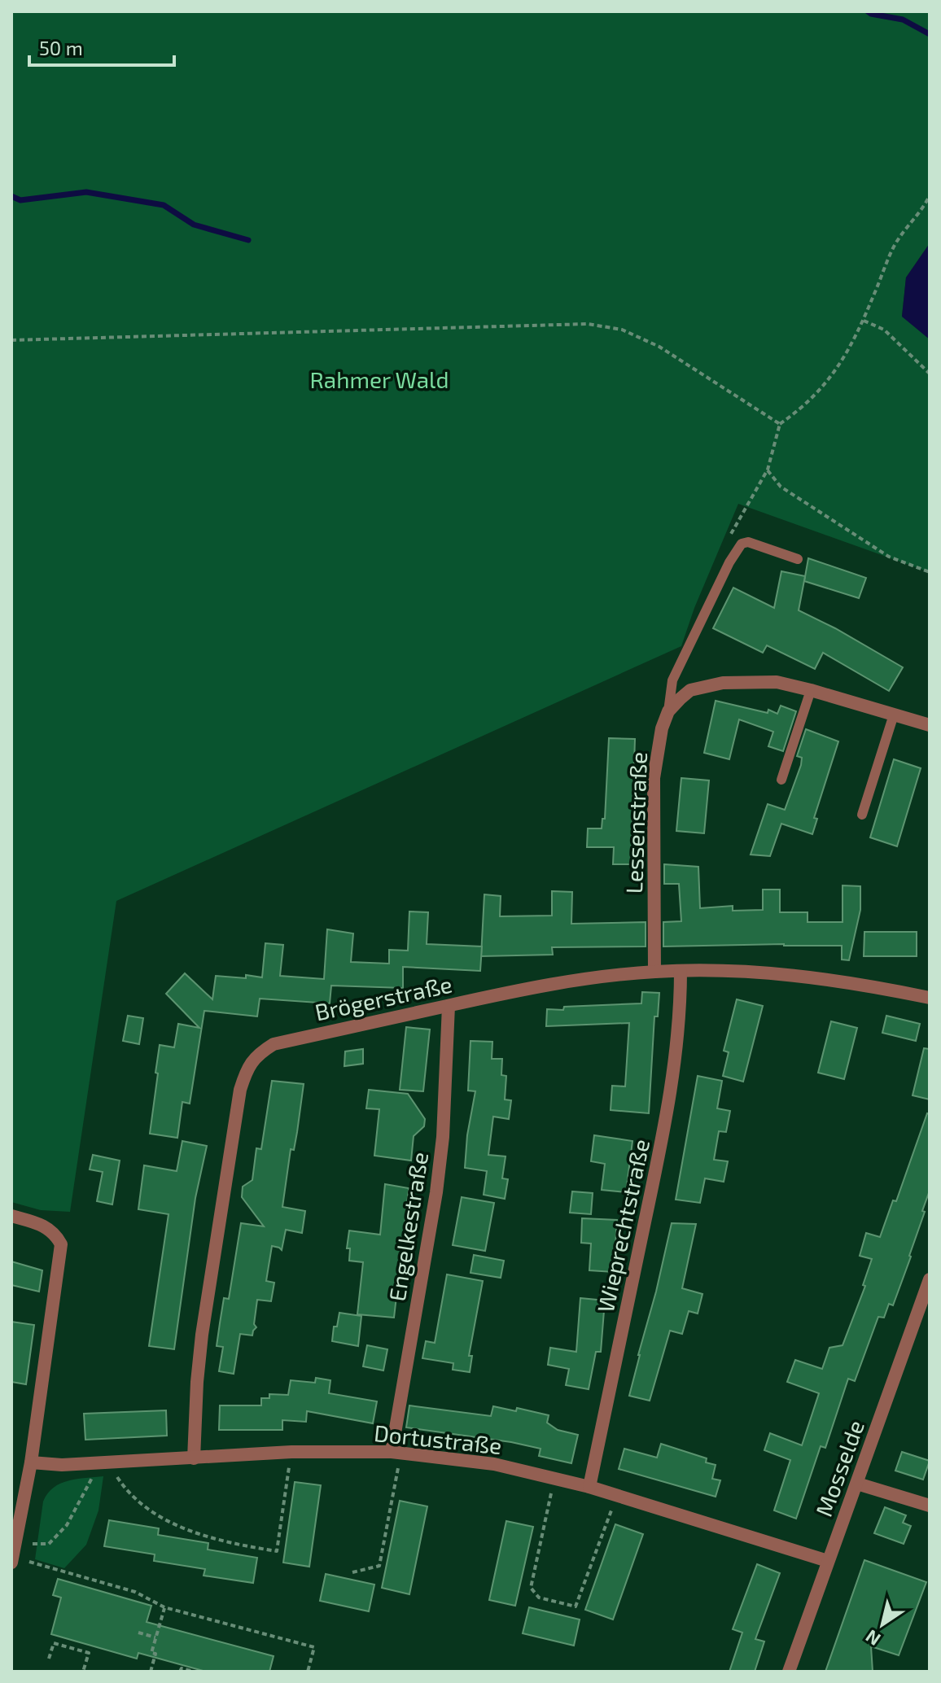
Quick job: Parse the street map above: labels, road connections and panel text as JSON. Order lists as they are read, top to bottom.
{
  "streets": {
    "street": [
      "Lessenstraße",
      "Brögerstraße",
      "Wieprechtstraße",
      "Engelkestraße",
      "Dortustraße",
      "Mosselde"
    ]
  },
  "crossings": [
    ["Lessenstraße", "Brögerstraße"],
    ["Brögerstraße", "Wieprechtstraße"],
    ["Brögerstraße", "Engelkestraße"],
    ["Brögerstraße", "Dortustraße"],
    ["Wieprechtstraße", "Dortustraße"],
    ["Engelkestraße", "Dortustraße"],
    ["Dortustraße", "Mosselde"]
  ],
  "parks": ["Rahmer Wald"],
  "scale_bar": "50 m",
  "north": "bottom left"
}
